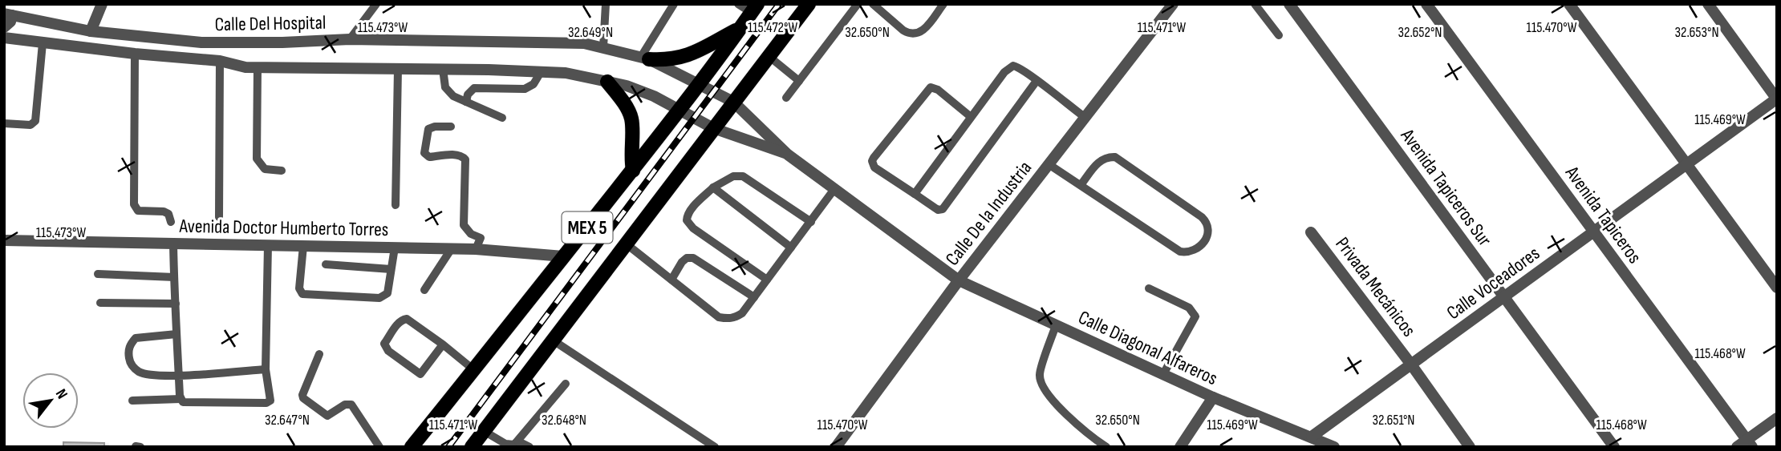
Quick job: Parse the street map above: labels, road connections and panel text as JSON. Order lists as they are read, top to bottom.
{
  "streets": {
    "main road": ["MEX 5"],
    "street": [
      "Calle Del Hospital",
      "Avenida Tapiceros Sur",
      "Calle De la Industria",
      "Avenida Tapiceros",
      "Avenida Doctor Humberto Torres",
      "Calle Voceadores",
      "Privada Mecánicos",
      "Calle Diagonal Alfareros"
    ]
  },
  "crossings": [
    ["Calle Del Hospital", "MEX 5"],
    ["Calle Del Hospital", "Calle Diagonal Alfareros"],
    ["Avenida Tapiceros Sur", "Calle Voceadores"],
    ["Calle De la Industria", "Calle Diagonal Alfareros"],
    ["Avenida Tapiceros", "Calle Voceadores"],
    ["Avenida Doctor Humberto Torres", "MEX 5"],
    ["MEX 5", "Calle Diagonal Alfareros"],
    ["Calle Voceadores", "Privada Mecánicos"],
    ["Calle Voceadores", "Calle Diagonal Alfareros"]
  ],
  "north": "top right",
  "coordinates": [
    "115.473°W",
    "115.472°W",
    "115.471°W",
    "115.470°W",
    "32.650°N",
    "32.649°N",
    "32.652°N",
    "32.653°N",
    "115.469°W",
    "115.468°W",
    "32.647°N",
    "32.648°N",
    "32.651°N"
  ]
}
